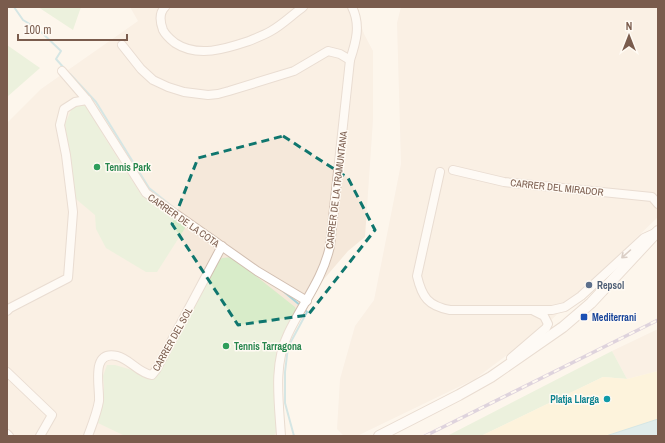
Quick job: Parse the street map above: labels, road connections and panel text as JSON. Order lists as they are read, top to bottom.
{
  "streets": {
    "street": [
      "CARRER DEL MIRADOR",
      "CARRER DE LA TRAMUNTANA",
      "CARRER DE LA COTA",
      "CARRER DEL SOL"
    ]
  },
  "crossings": [
    ["CARRER DE LA TRAMUNTANA", "CARRER DE LA COTA"],
    ["CARRER DE LA COTA", "CARRER DEL SOL"]
  ],
  "places": {
    "other": [
      "Tennis Park",
      "Repsol",
      "Tennis Tarragona",
      "Platja Llarga"
    ],
    "transit": ["Mediterrani"]
  },
  "scale_bar": "100 m",
  "north": "top"
}
